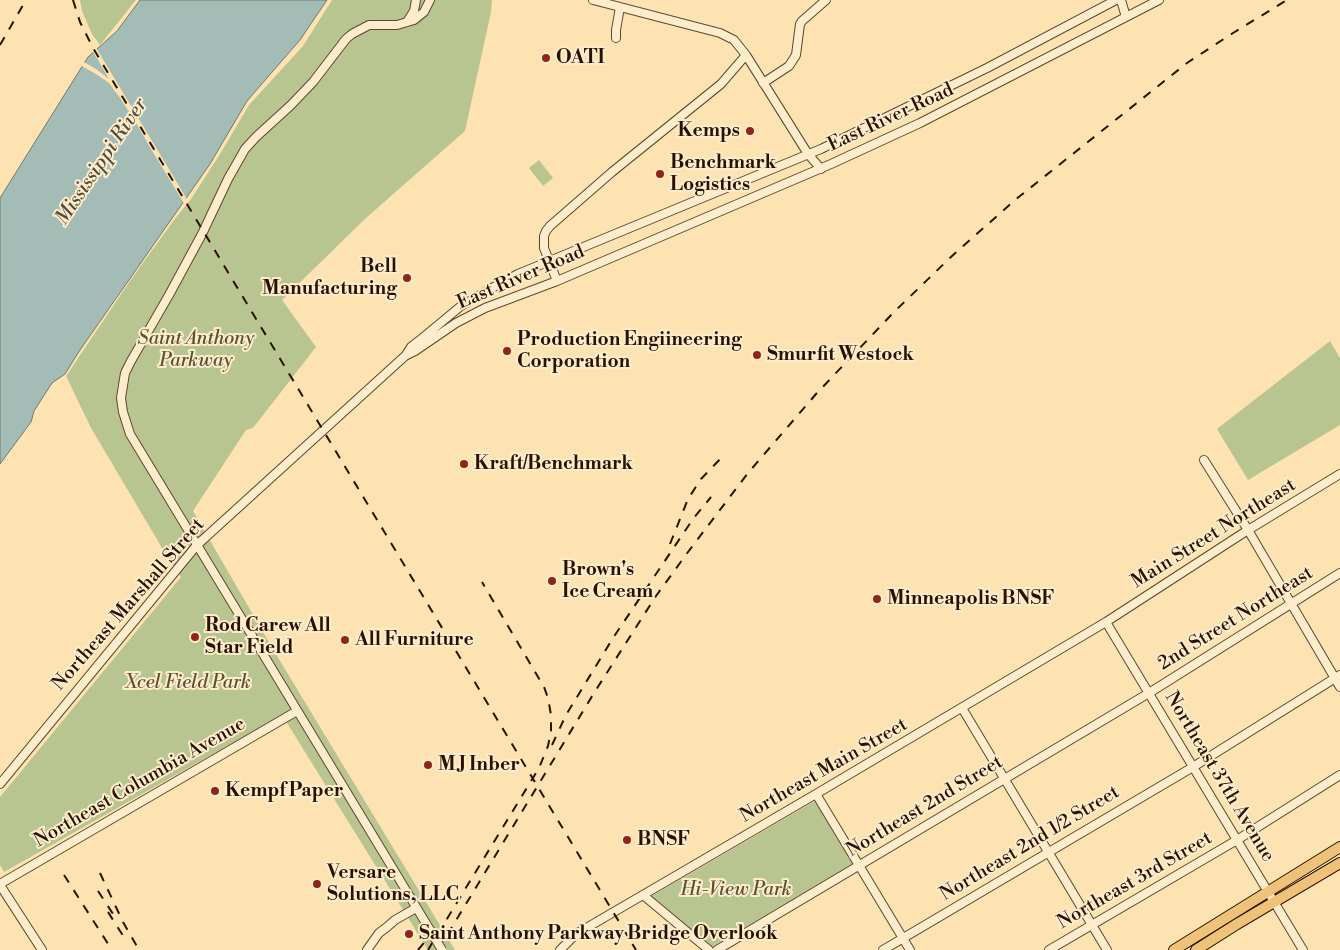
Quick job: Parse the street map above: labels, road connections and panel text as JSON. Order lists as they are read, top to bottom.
{
  "streets": {
    "street": [
      "East River Road",
      "Main Street Northeast",
      "Northeast Marshall Street",
      "2nd Street Northeast",
      "Northeast Main Street",
      "Northeast 37th Avenue",
      "Northeast Columbia Avenue",
      "Northeast 2nd Street",
      "Northeast 2nd 1/2 Street",
      "Northeast 3rd Street"
    ]
  },
  "crossings": [
    ["East River Road", "Northeast Marshall Street"],
    ["Main Street Northeast", "Northeast Main Street"],
    ["Main Street Northeast", "Northeast 37th Avenue"],
    ["2nd Street Northeast", "Northeast 37th Avenue"],
    ["2nd Street Northeast", "Northeast 2nd Street"],
    ["Northeast Main Street", "Northeast 37th Avenue"],
    ["Northeast 37th Avenue", "Northeast 2nd Street"],
    ["Northeast 37th Avenue", "Northeast 2nd 1/2 Street"],
    ["Northeast 37th Avenue", "Northeast 3rd Street"]
  ],
  "water": ["Mississippi River"],
  "parks": ["Saint Anthony Parkway", "Xcel Field Park", "Hi-View Park"],
  "places": [
    "OATI",
    "Kemps",
    "Benchmark Logistics",
    "Bell Manufacturing",
    "Production Engiineering Corporation",
    "Smurfit Westock",
    "Kraft/Benchmark",
    "Brown's Ice Cream",
    "Minneapolis BNSF",
    "Rod Carew All Star Field",
    "All Furniture",
    "M J Inber",
    "Kempf Paper",
    "BNSF",
    "Versare Solutions, LLC",
    "Saint Anthony Parkway Bridge Overlook"
  ]
}
